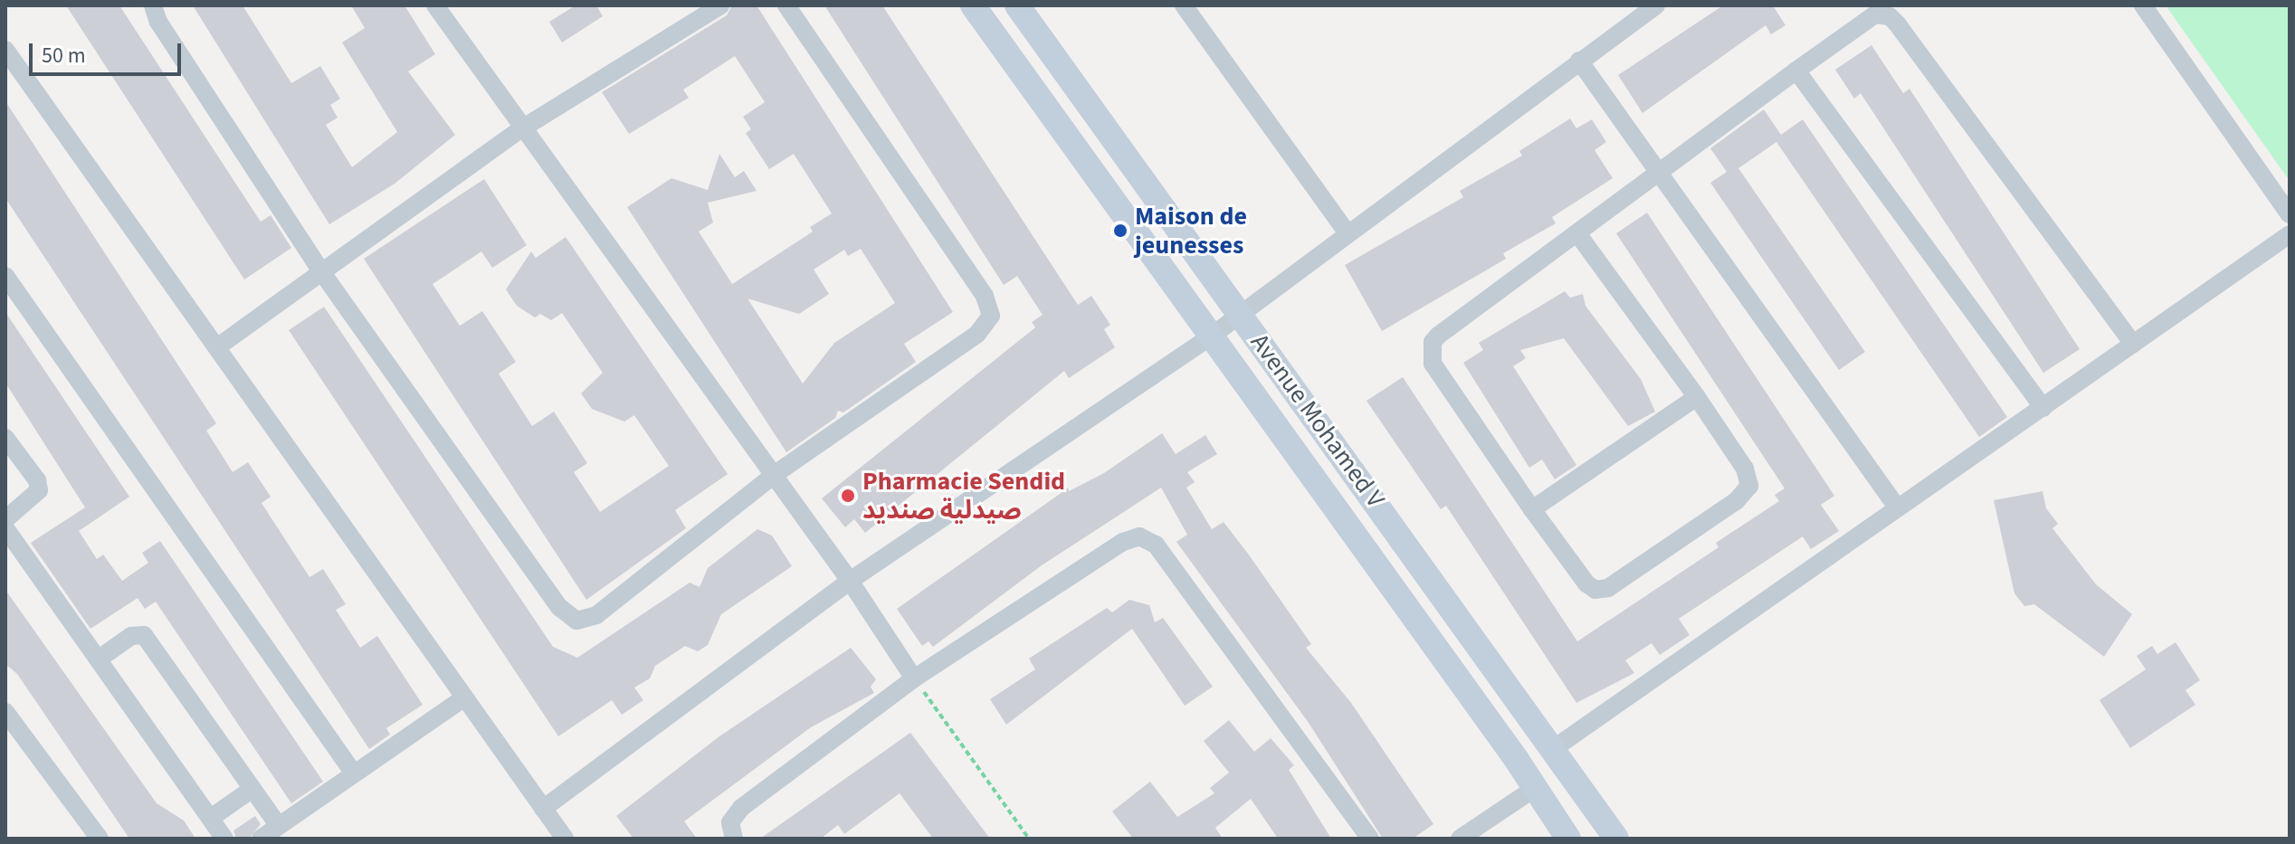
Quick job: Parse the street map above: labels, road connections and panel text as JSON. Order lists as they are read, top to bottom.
{
  "streets": {
    "street": ["Avenue Mohamed V"]
  },
  "places": ["Maison de jeunesses", "Pharmacie Sendid صيدلية صنديد"],
  "scale_bar": "50 m"
}
